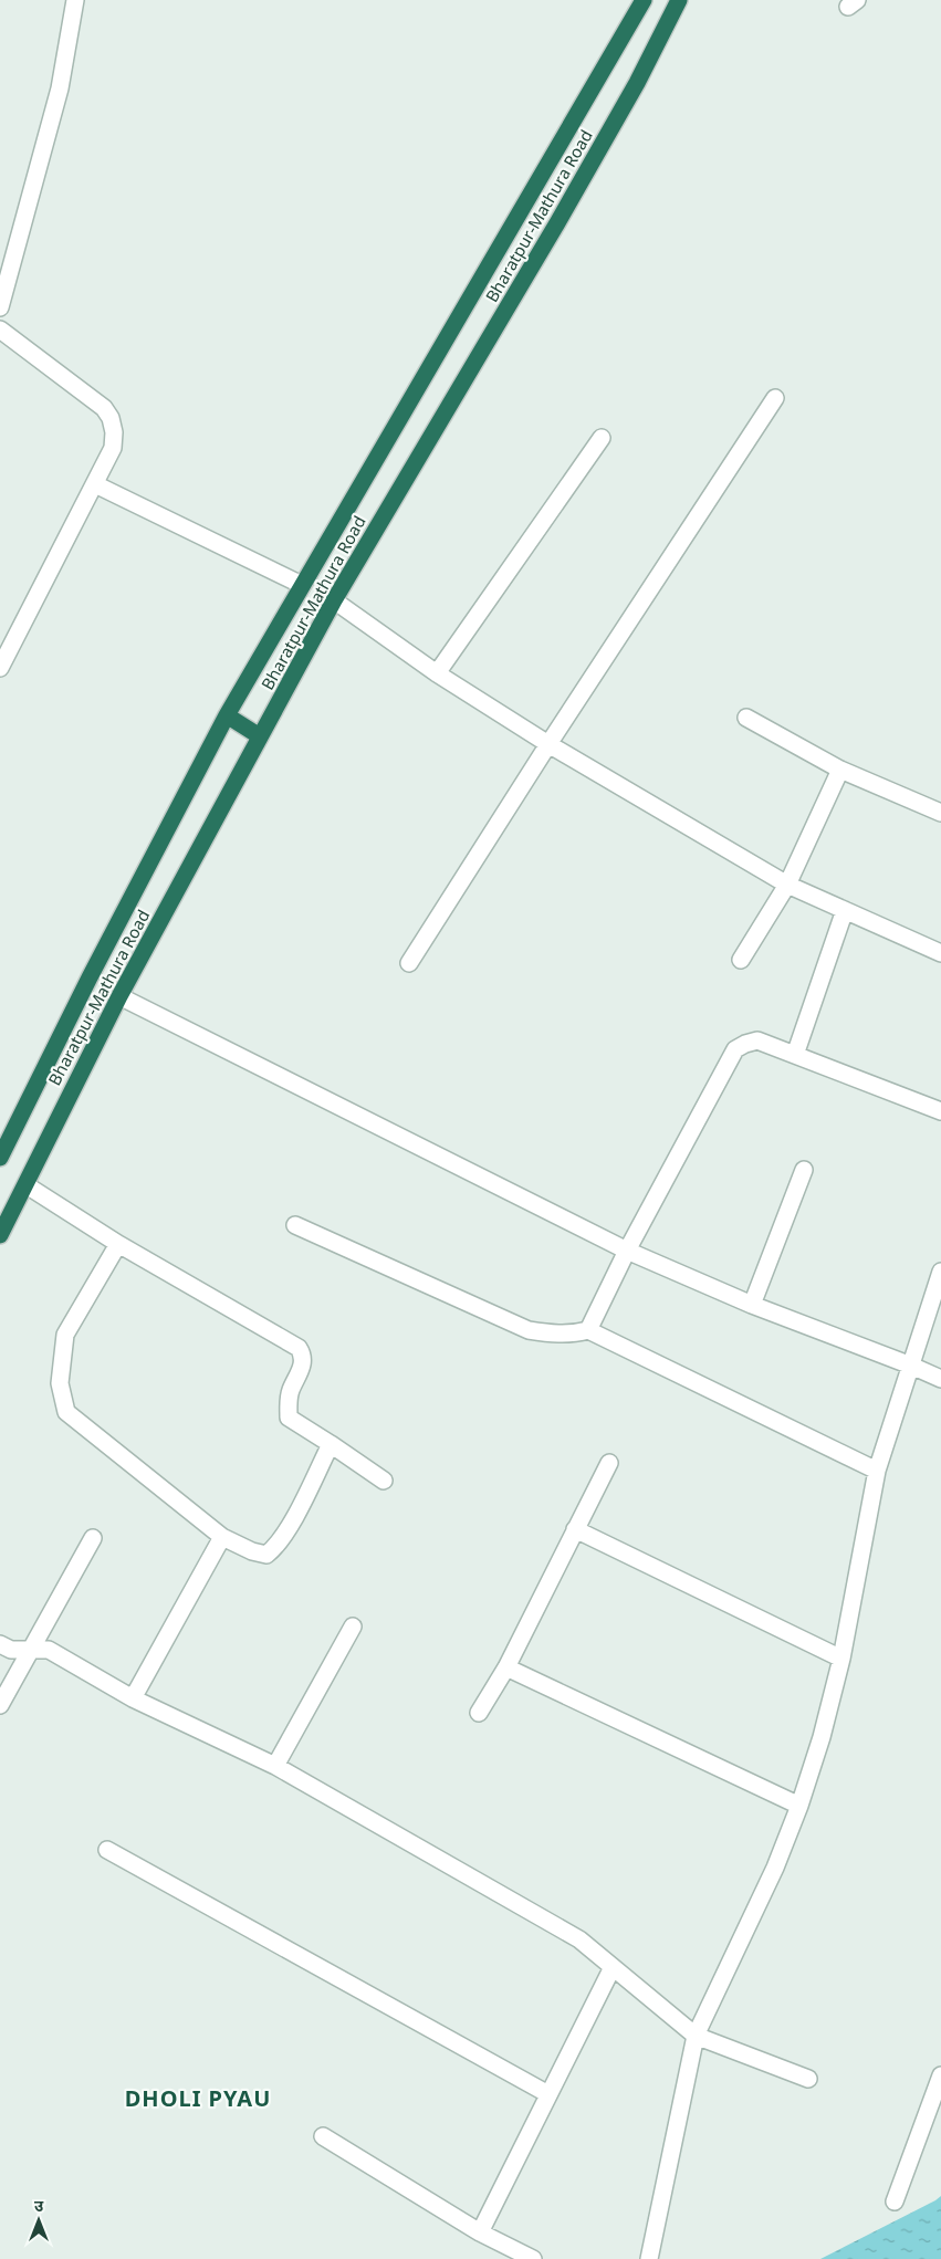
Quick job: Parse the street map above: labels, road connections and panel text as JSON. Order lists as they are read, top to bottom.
{
  "streets": {
    "highway": ["Bharatpur-Mathura Road"]
  },
  "districts": ["DHOLI PYAU"],
  "north": "top"
}
